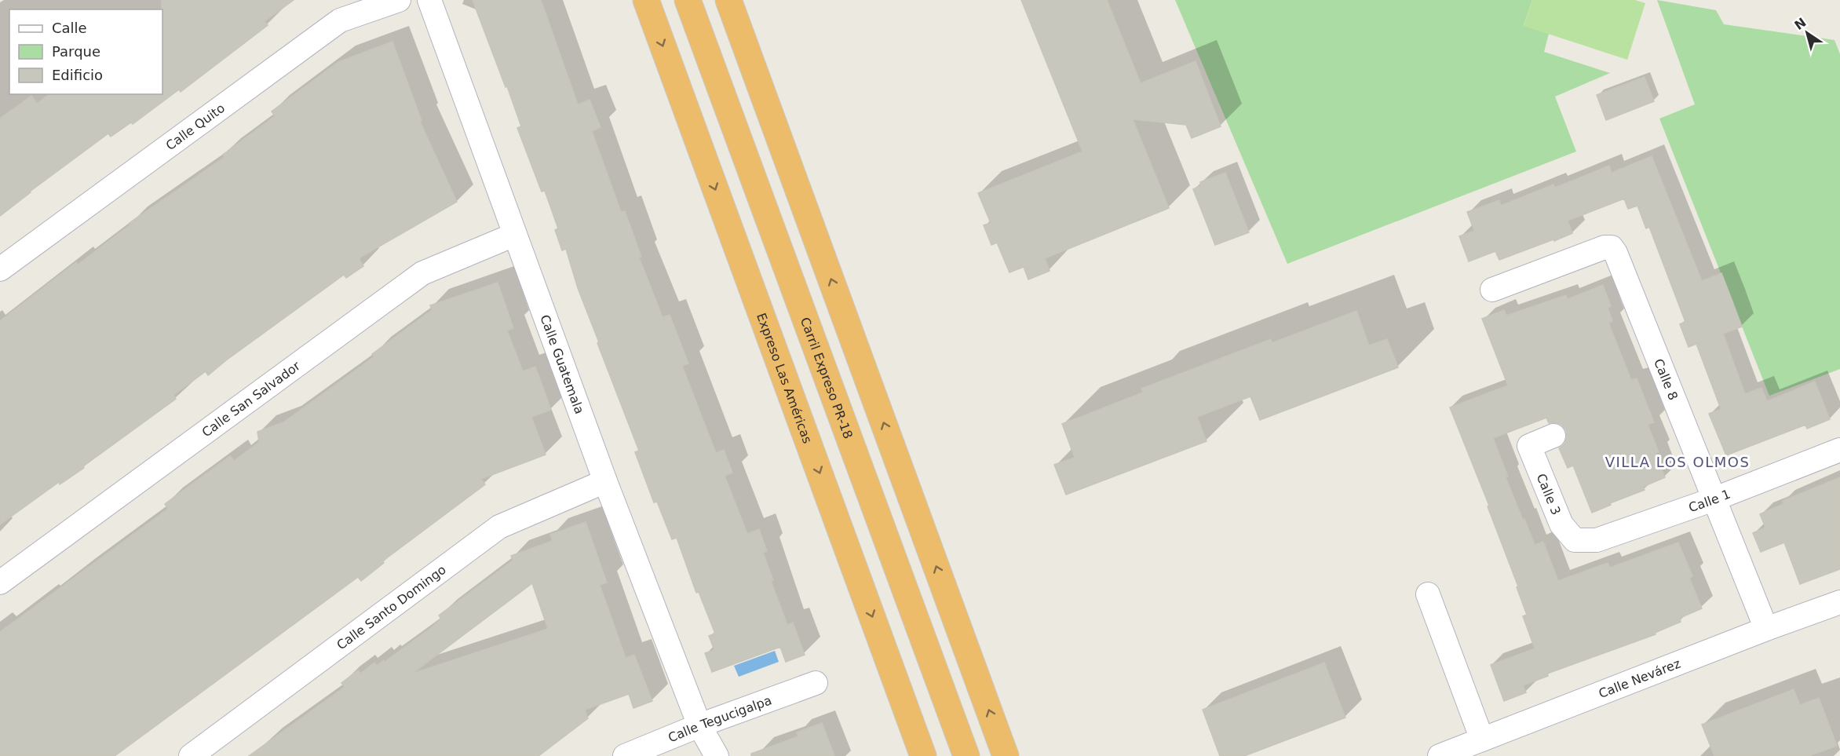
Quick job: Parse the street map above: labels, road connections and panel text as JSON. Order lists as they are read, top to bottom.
{
  "streets": {
    "highway": ["Expreso Las Américas", "Carril Expreso PR-18"],
    "street": [
      "Calle Quito",
      "Calle Guatemala",
      "Calle 8",
      "Calle San Salvador",
      "Calle 3",
      "Calle 1",
      "Calle Santo Domingo",
      "Calle Nevárez",
      "Calle Tegucigalpa"
    ]
  },
  "crossings": [
    ["Calle Guatemala", "Calle San Salvador"],
    ["Calle Guatemala", "Calle Santo Domingo"],
    ["Calle Guatemala", "Calle Tegucigalpa"],
    ["Calle 8", "Calle 1"],
    ["Calle 8", "Calle Nevárez"],
    ["Calle 3", "Calle 1"]
  ],
  "districts": ["VILLA LOS OLMOS"],
  "legend": ["Calle", "Parque", "Edificio"],
  "north": "top left"
}
